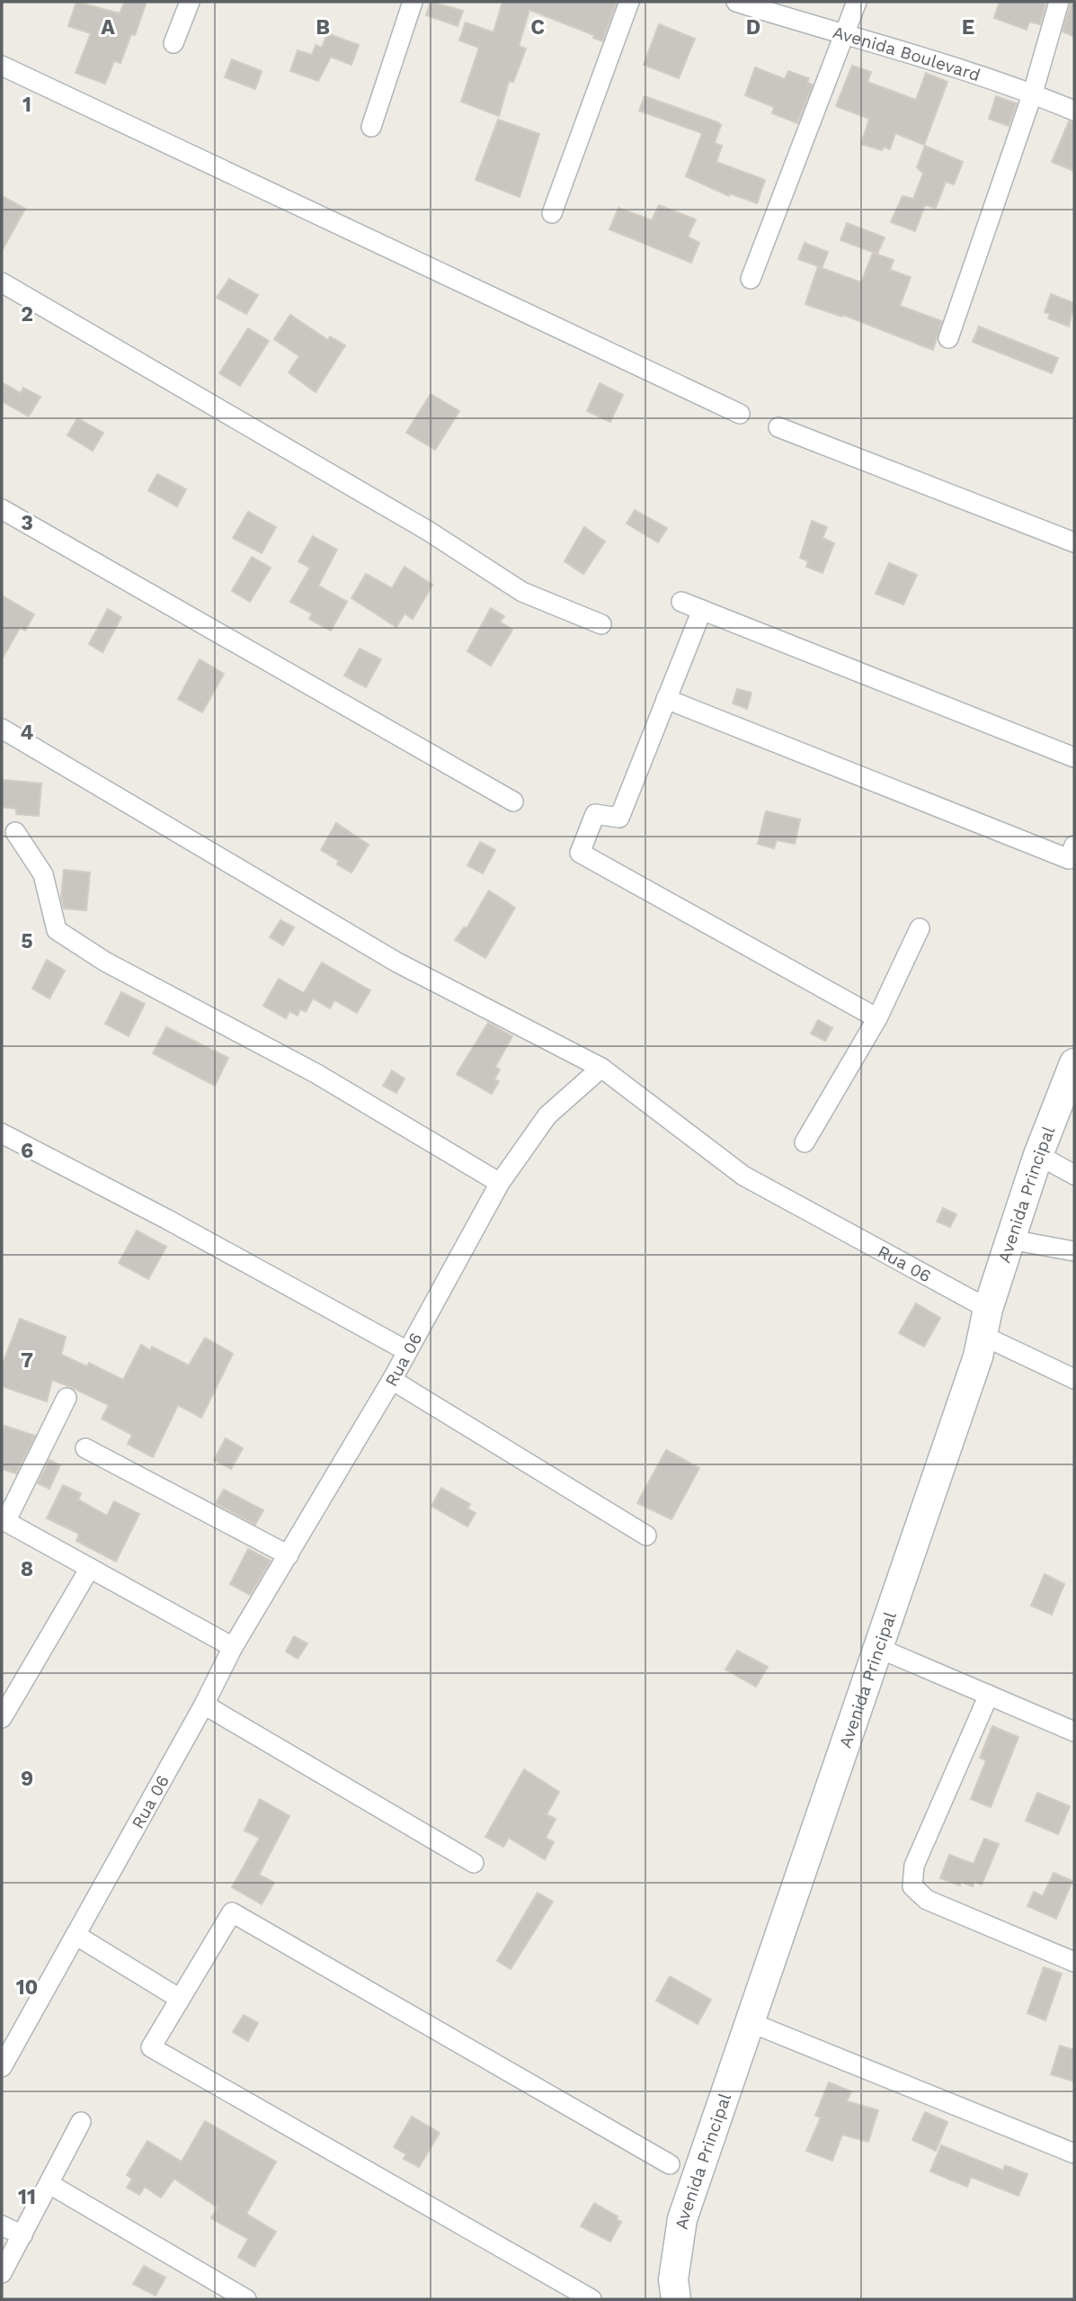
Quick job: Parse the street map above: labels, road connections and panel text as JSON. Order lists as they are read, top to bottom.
{
  "streets": {
    "street": ["Avenida Boulevard", "Avenida Principal", "Rua 06"]
  },
  "crossings": [
    ["Avenida Principal", "Rua 06"]
  ],
  "grid": {
    "columns": [
      "A",
      "B",
      "C",
      "D",
      "E"
    ],
    "rows": [
      "1",
      "2",
      "3",
      "4",
      "5",
      "6",
      "7",
      "8",
      "9",
      "10",
      "11"
    ]
  }
}
